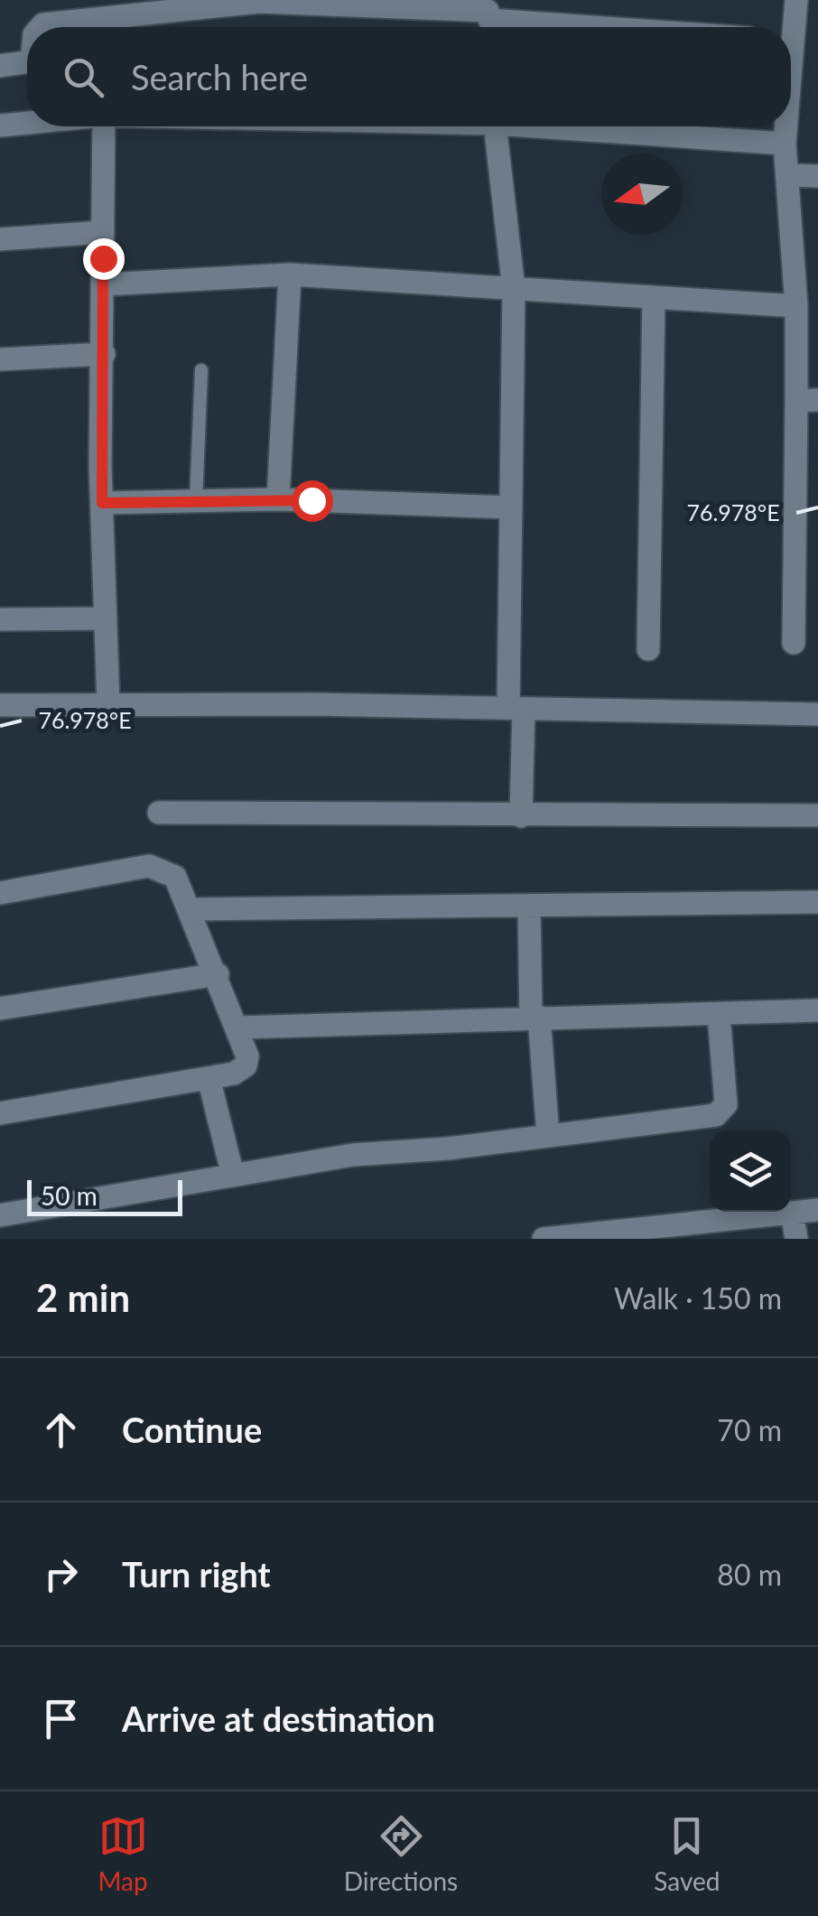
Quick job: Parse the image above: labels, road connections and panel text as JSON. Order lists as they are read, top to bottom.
{
  "scale_bar": "50 m",
  "north": "left",
  "page": {
    "search": "Search here",
    "scale": "50 m",
    "heading": ["2 min", "Walk · 150 m"],
    "list": [
      ["Continue", "70 m"],
      ["Turn right", "80 m"],
      "Arrive at destination"
    ],
    "nav": ["Map", "Directions", "Saved"]
  },
  "coordinates": ["76.978°E"]
}
